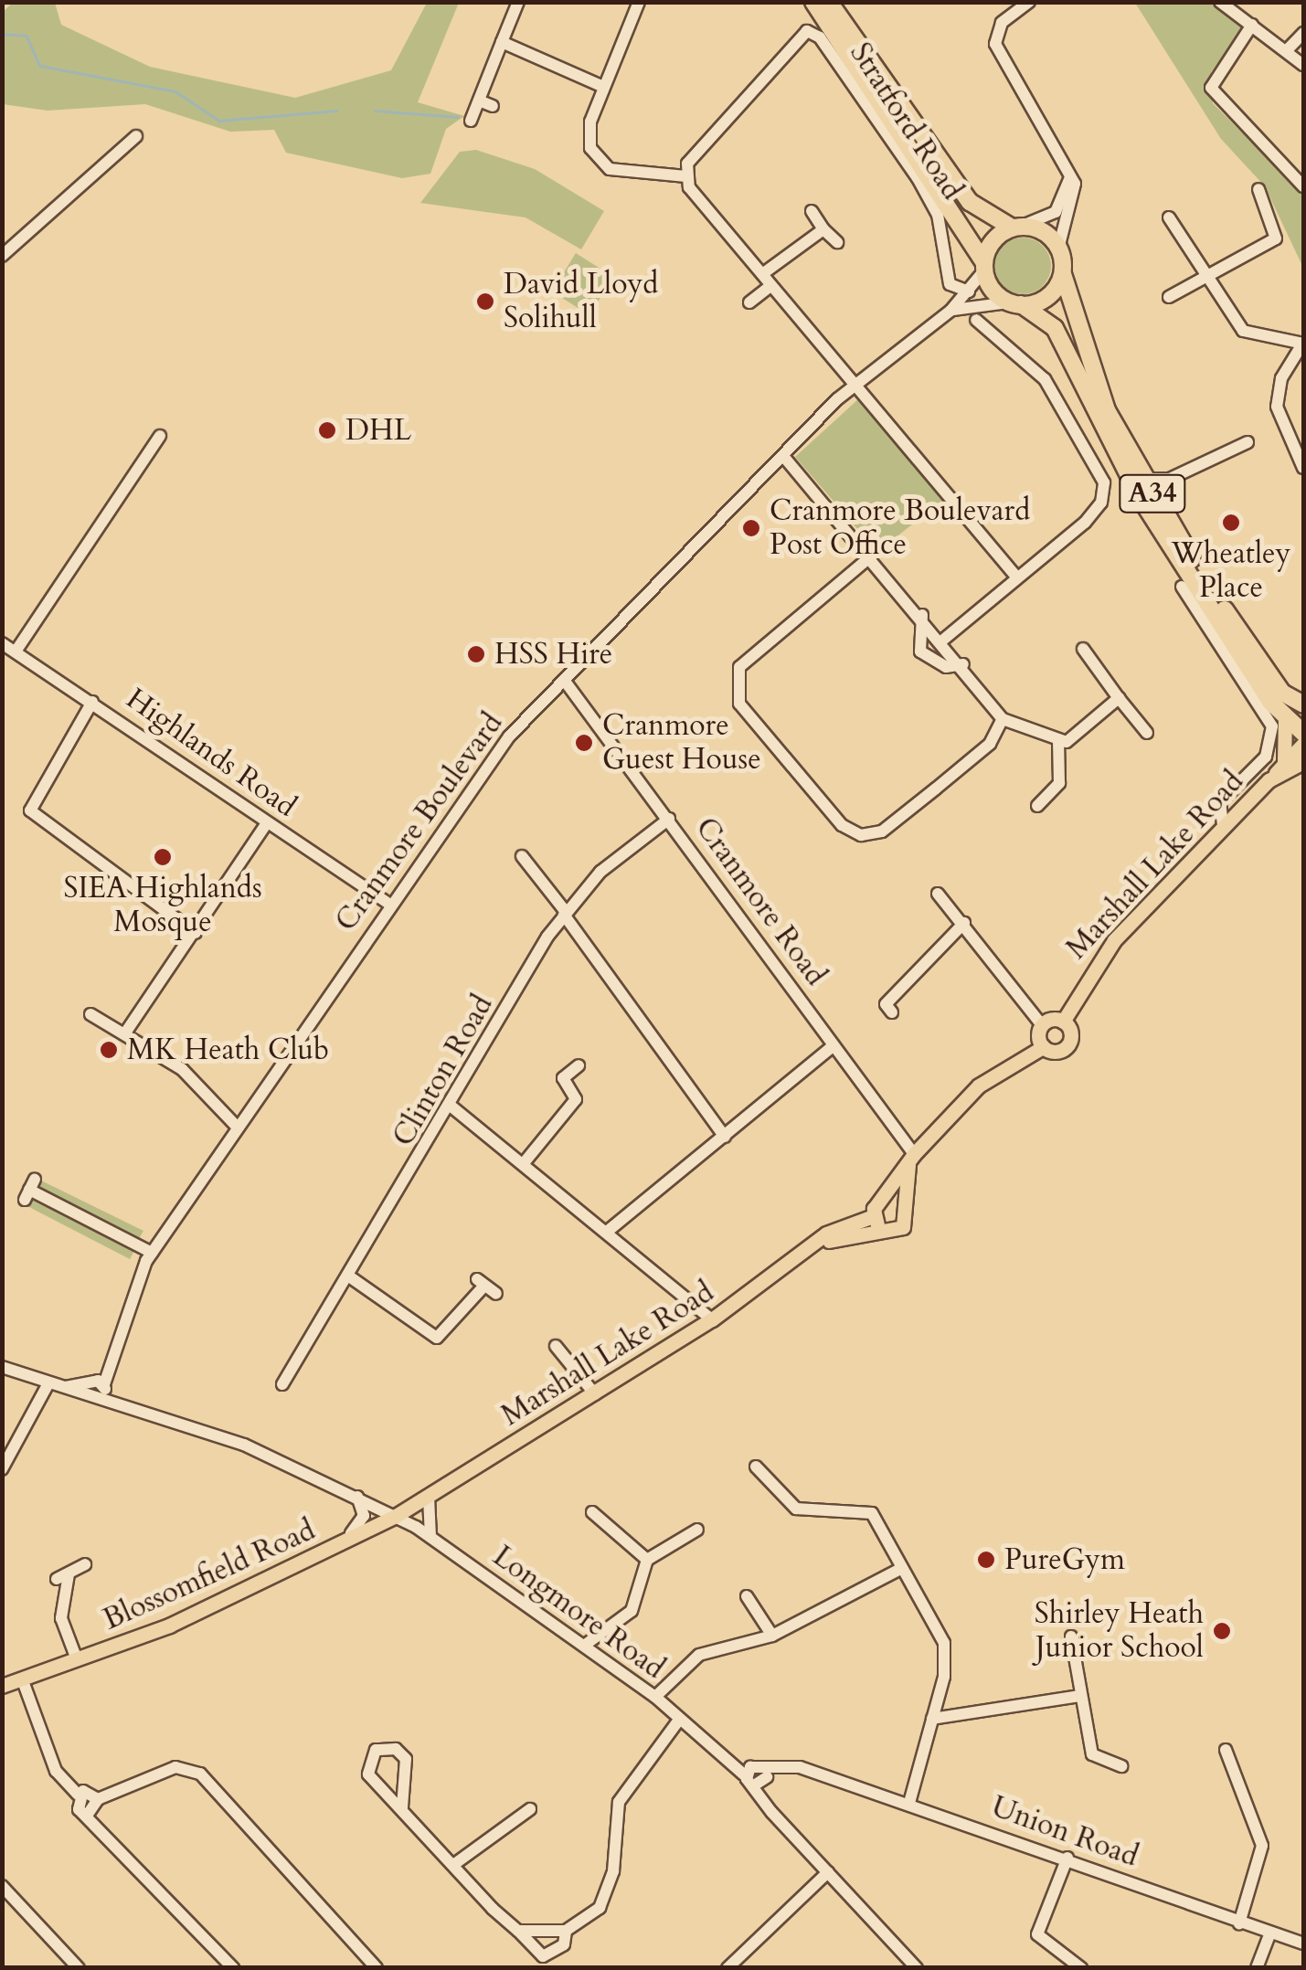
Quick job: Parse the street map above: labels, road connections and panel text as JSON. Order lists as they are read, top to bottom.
{
  "streets": {
    "highway": ["Stratford Road", "A34"],
    "main road": ["Marshall Lake Road", "Blossomfield Road"],
    "street": [
      "Highlands Road",
      "Cranmore Boulevard",
      "Cranmore Road",
      "Clinton Road",
      "Longmore Road",
      "Union Road"
    ]
  },
  "crossings": [
    ["Stratford Road", "A34"],
    ["Stratford Road", "Cranmore Boulevard"],
    ["A34", "Cranmore Boulevard"],
    ["Highlands Road", "Cranmore Boulevard"],
    ["Cranmore Boulevard", "Cranmore Road"],
    ["Cranmore Boulevard", "Longmore Road"],
    ["Marshall Lake Road", "Blossomfield Road"],
    ["Cranmore Road", "Clinton Road"],
    ["Blossomfield Road", "Longmore Road"],
    ["Longmore Road", "Union Road"]
  ],
  "places": [
    "David Lloyd Solihull",
    "DHL",
    "Wheatley Place",
    "Cranmore Boulevard Post Office",
    "HSS Hire",
    "Cranmore Guest House",
    "SIEA Highlands Mosque",
    "MK Heath Club",
    "PureGym",
    "Shirley Heath Junior School"
  ]
}
